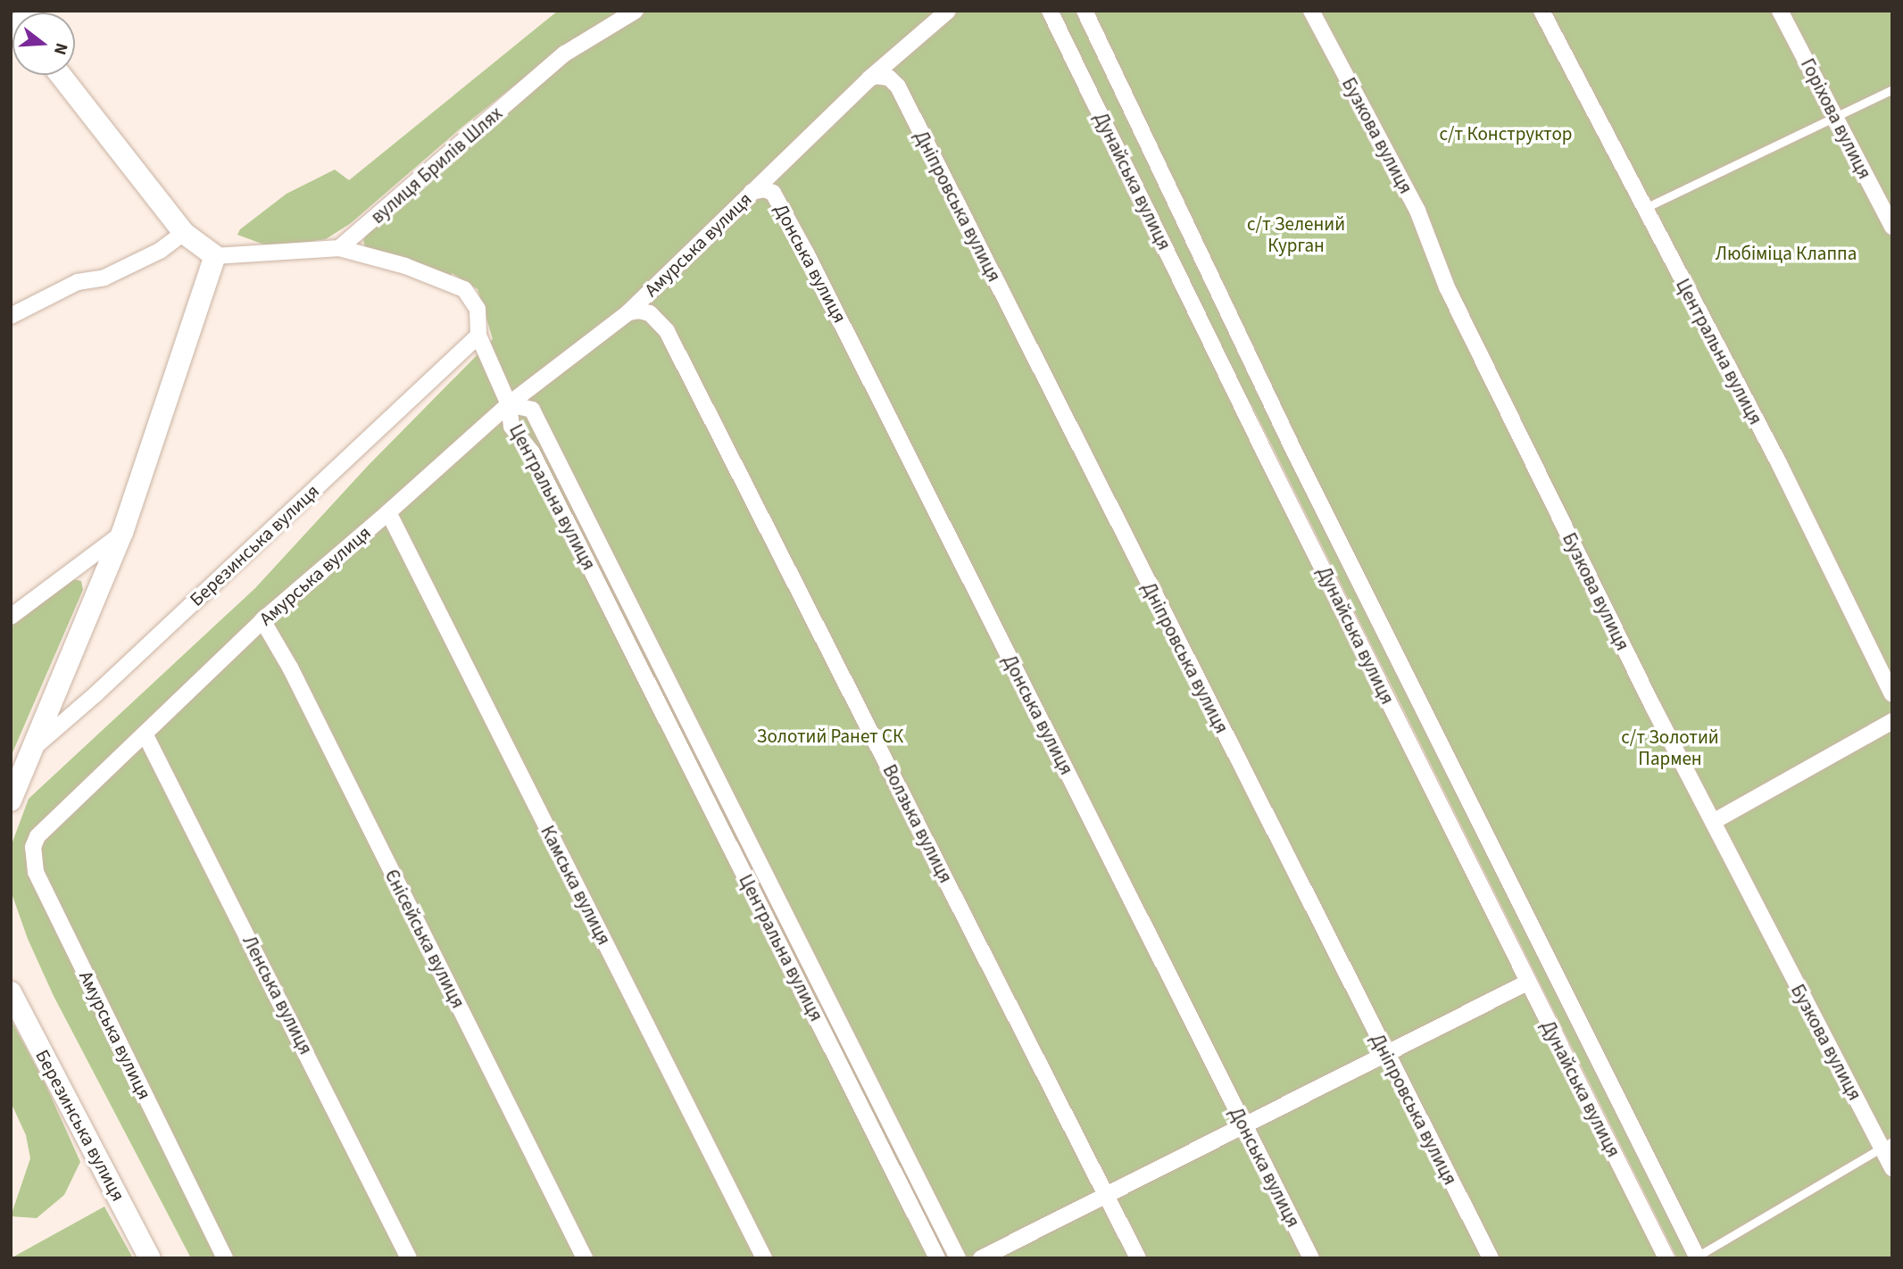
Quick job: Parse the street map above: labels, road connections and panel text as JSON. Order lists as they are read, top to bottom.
{
  "streets": {
    "street": [
      "Горіхова вулиця",
      "Бузкова вулиця",
      "вулиця Брилів Шлях",
      "Дунайська вулиця",
      "Дніпровська вулиця",
      "Амурська вулиця",
      "Донська вулиця",
      "Центральна вулиця",
      "Березинська вулиця",
      "Волзька вулиця",
      "Камська вулиця",
      "Єнісейська вулиця",
      "Ленська вулиця"
    ]
  },
  "crossings": [
    ["Дніпровська вулиця", "Амурська вулиця"],
    ["Амурська вулиця", "Донська вулиця"],
    ["Амурська вулиця", "Центральна вулиця"],
    ["Амурська вулиця", "Волзька вулиця"],
    ["Амурська вулиця", "Камська вулиця"],
    ["Амурська вулиця", "Єнісейська вулиця"],
    ["Амурська вулиця", "Ленська вулиця"]
  ],
  "parks": [
    "с/т Конструктор",
    "с/т Зелений Курган",
    "Любіміца Клаппа",
    "Золотий Ранет СК",
    "с/т Золотий Пармен"
  ],
  "north": "right"
}
